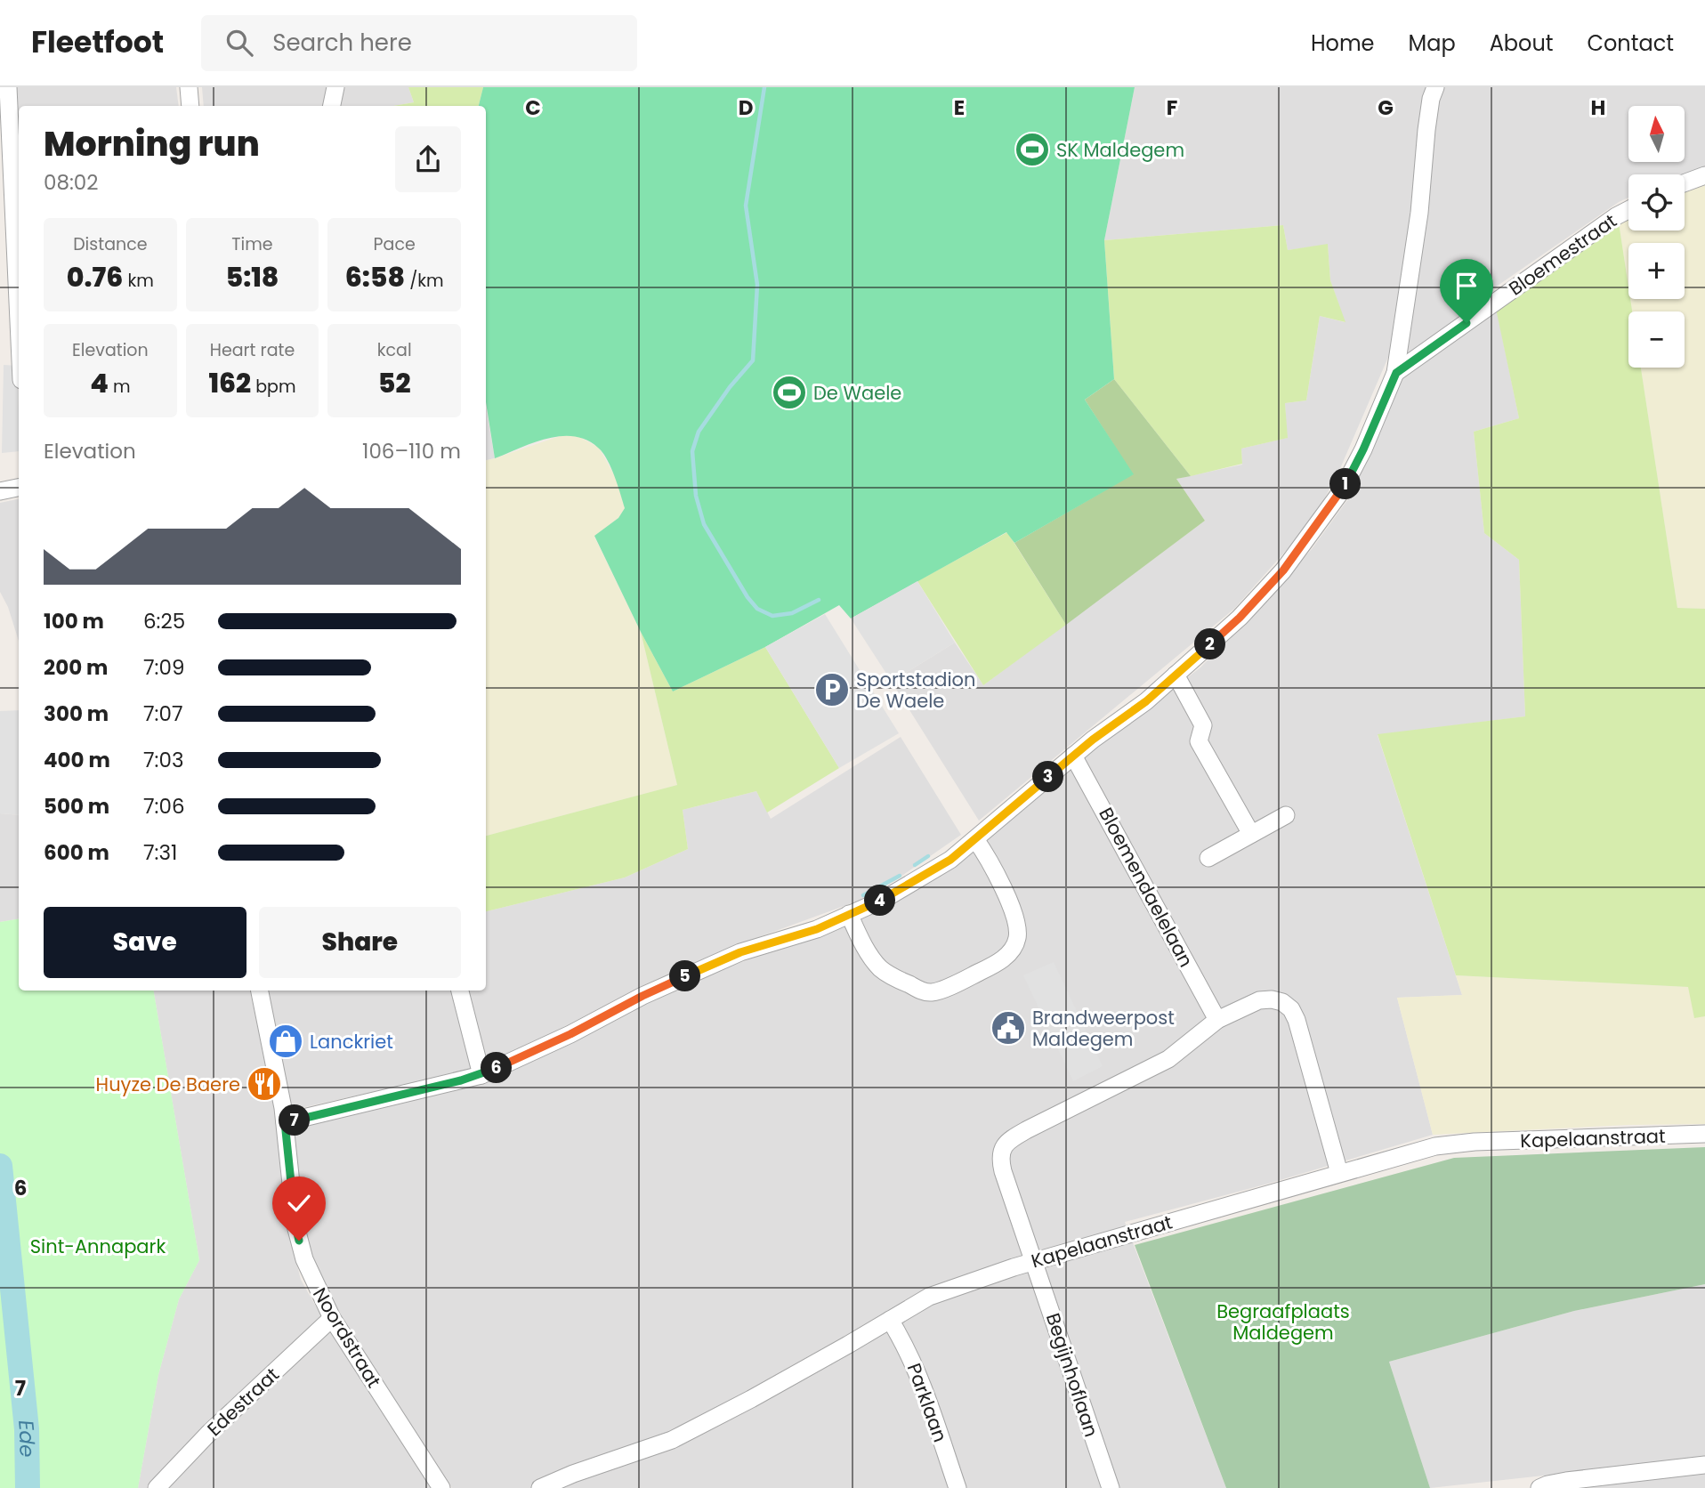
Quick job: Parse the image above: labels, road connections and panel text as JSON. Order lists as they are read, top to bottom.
{
  "streets": {
    "street": [
      "Bloemestraat",
      "Bloemendaelelaan",
      "Kapelaanstraat",
      "Noordstraat",
      "Begijnhoflaan",
      "Edestraat",
      "Parklaan"
    ]
  },
  "crossings": [
    ["Kapelaanstraat", "Begijnhoflaan"],
    ["Kapelaanstraat", "Parklaan"],
    ["Noordstraat", "Edestraat"]
  ],
  "water": ["Ede"],
  "parks": ["Sint-Annapark", "Begraafplaats Maldegem"],
  "places": {
    "sports": ["SK Maldegem", "De Waele"],
    "parking": ["Sportstadion De Waele"],
    "public building": ["Brandweerpost Maldegem"],
    "shop": ["Lanckriet"],
    "restaurant": ["Huyze De Baere"]
  },
  "north": "top",
  "page": {
    "header": "Fleetfoot",
    "search": "Search here",
    "nav": [
      "Home",
      "Map",
      "About",
      "Contact"
    ],
    "map_buttons": ["+", "−"],
    "heading": ["Morning run", "08:02"],
    "stats": [
      ["Distance", "0.76 km"],
      ["Time", "5:18"],
      ["Pace", "6:58 /km"],
      ["Elevation", "4 m"],
      ["Heart rate", "162 bpm"],
      ["kcal", "52"]
    ],
    "chart": ["Elevation", "106–110 m"],
    "pins": [
      "1",
      "2",
      "3",
      "4",
      "5",
      "6",
      "7"
    ],
    "list": [
      {
        "name": "100 m",
        "note": "6:25"
      },
      {
        "name": "200 m",
        "note": "7:09"
      },
      {
        "name": "300 m",
        "note": "7:07"
      },
      {
        "name": "400 m",
        "note": "7:03"
      },
      {
        "name": "500 m",
        "note": "7:06"
      },
      {
        "name": "600 m",
        "note": "7:31"
      }
    ],
    "buttons": ["Save", "Share"]
  },
  "grid": {
    "columns": [
      "C",
      "D",
      "E",
      "F",
      "G",
      "H"
    ],
    "rows": ["6", "7"]
  }
}
